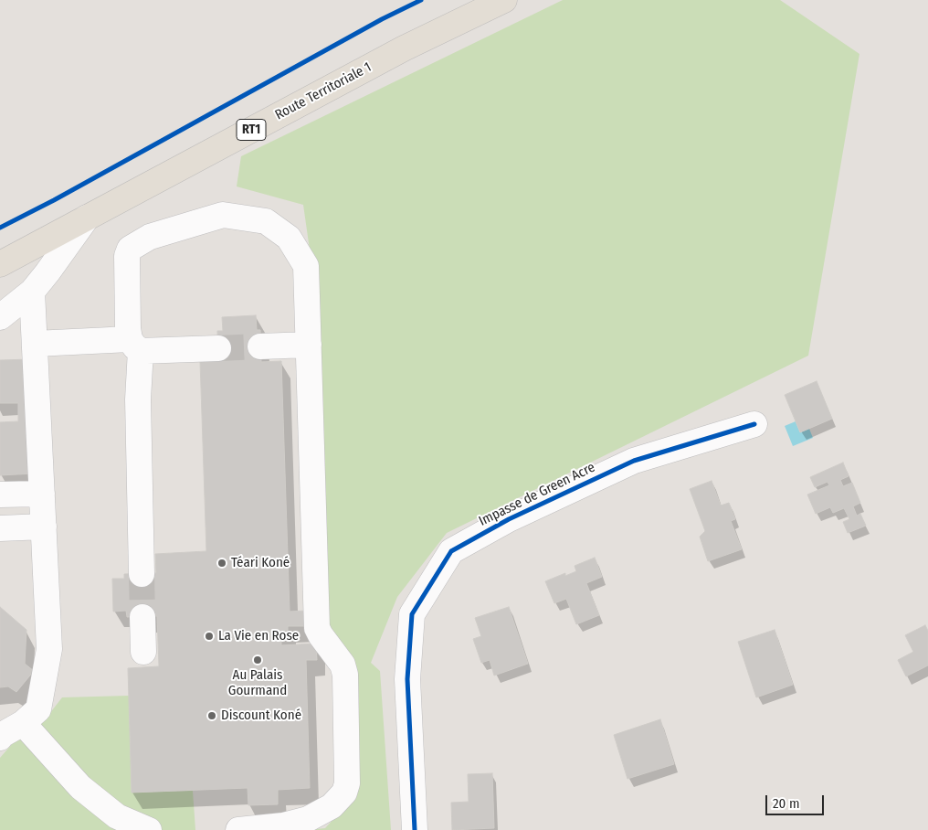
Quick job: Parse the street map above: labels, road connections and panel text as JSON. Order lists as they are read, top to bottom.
{
  "streets": {
    "main road": ["Route Territoriale 1", "RT1"],
    "street": ["Impasse de Green Acre"]
  },
  "places": [
    "Téari Koné",
    "La Vie en Rose",
    "Au Palais Gourmand",
    "Discount Koné"
  ],
  "scale_bar": "20 m"
}
